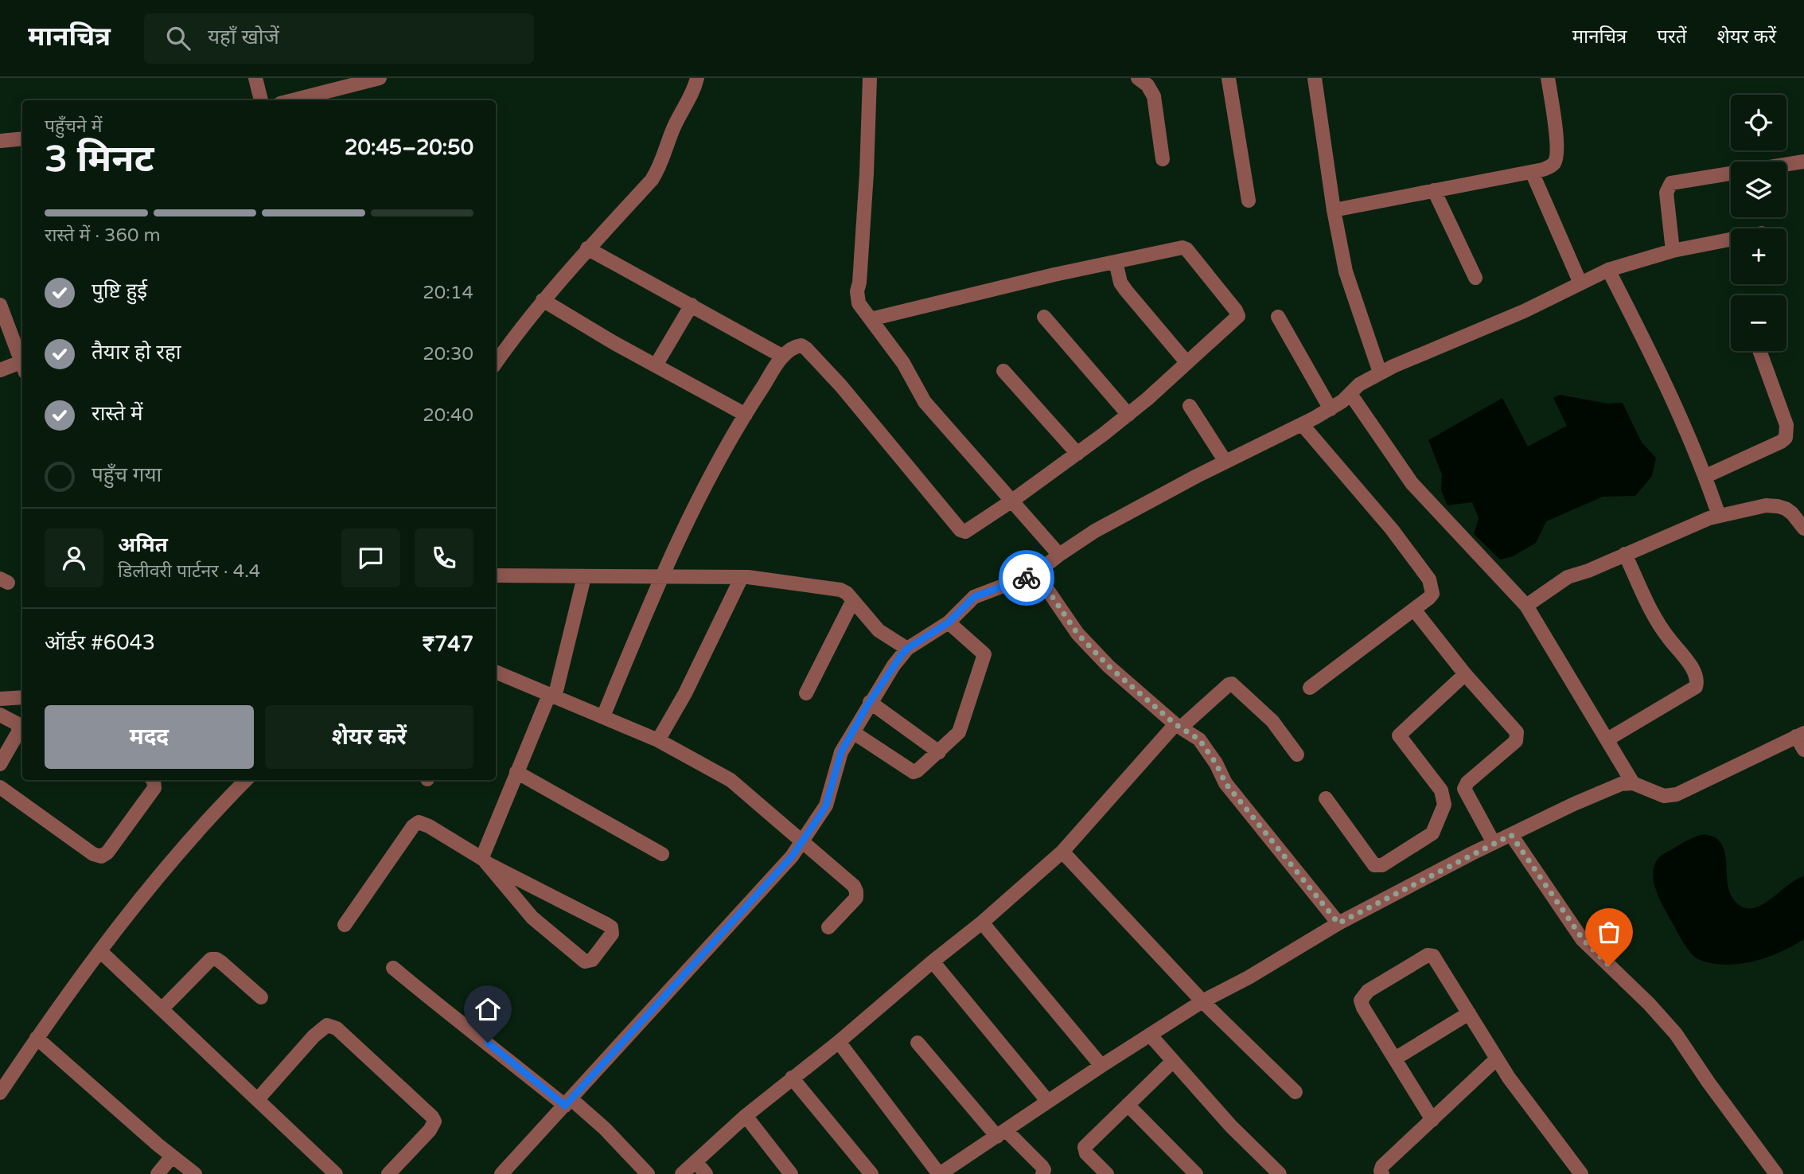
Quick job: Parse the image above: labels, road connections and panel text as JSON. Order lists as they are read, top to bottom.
{
  "page": {
    "header": "मानचित्र",
    "search": "यहाँ खोजें",
    "nav": ["मानचित्र", "परतें", "शेयर करें"],
    "map_buttons": ["+", "−"],
    "heading": ["3 मिनट", "पहुँचने में", "20:45–20:50"],
    "panel": [
      "अमित",
      "डिलीवरी पार्टनर · 4.4",
      "ऑर्डर #6043",
      "₹747"
    ],
    "bar": "रास्ते में · 360 m",
    "list": [
      ["पुष्टि हुई", "20:14"],
      ["तैयार हो रहा", "20:30"],
      ["रास्ते में", "20:40"],
      "पहुँच गया"
    ],
    "buttons": ["मदद", "शेयर करें"]
  }
}
